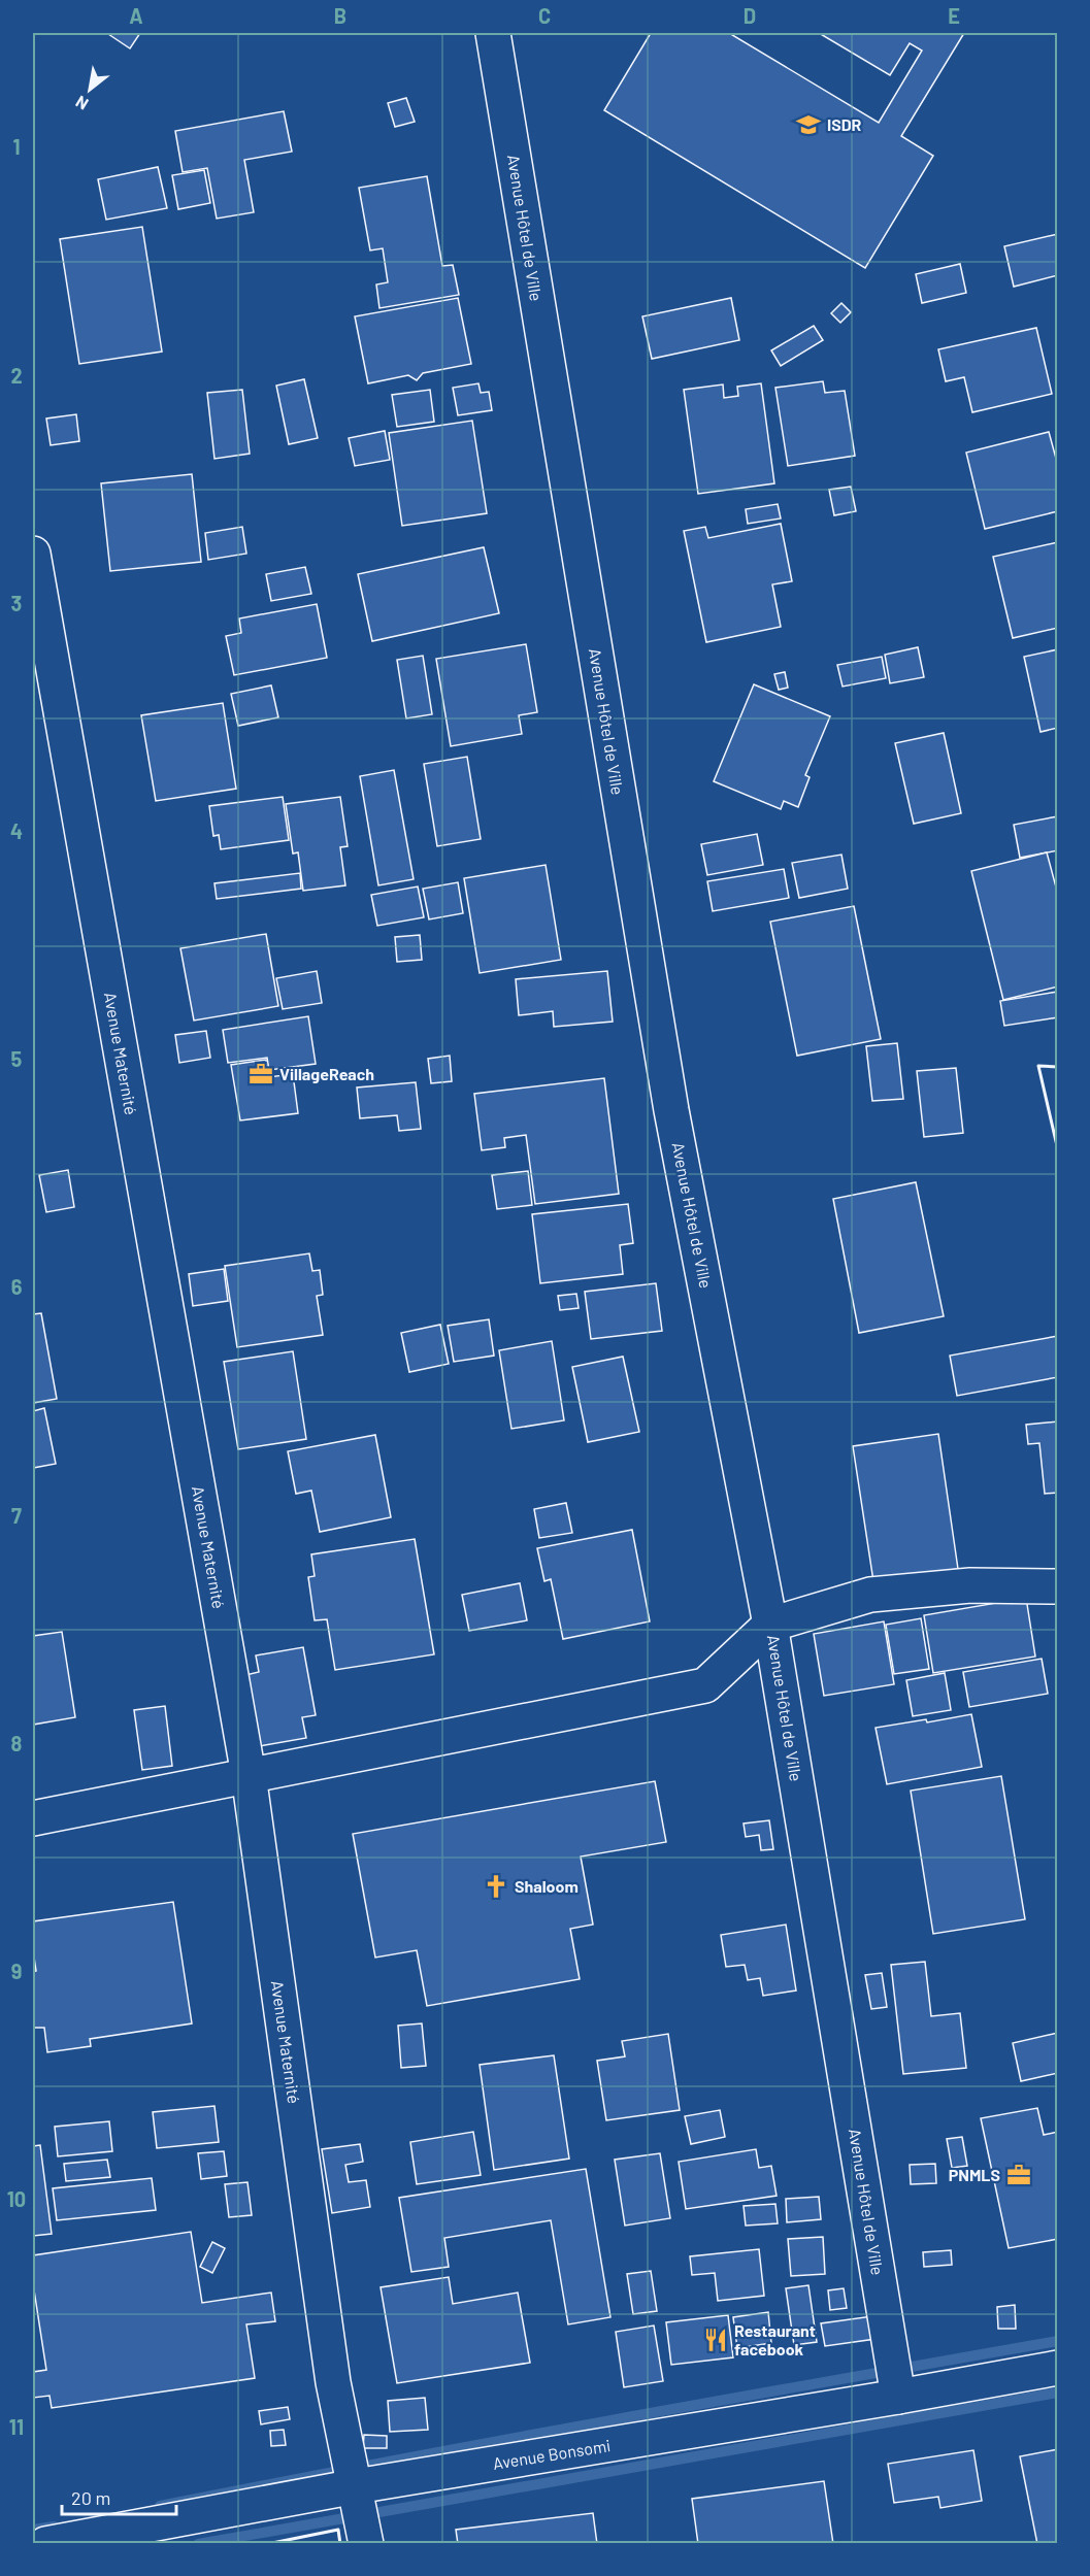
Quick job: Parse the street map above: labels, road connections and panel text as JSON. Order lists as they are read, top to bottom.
{
  "streets": {
    "street": ["Avenue Hôtel de Ville", "Avenue Maternité", "Avenue Bonsomi"]
  },
  "crossings": [
    ["Avenue Hôtel de Ville", "Avenue Bonsomi"],
    ["Avenue Maternité", "Avenue Bonsomi"]
  ],
  "places": {
    "school or university": ["ISDR"],
    "office": ["VillageReach", "PNMLS"],
    "church": ["Shaloom"],
    "restaurant": ["Restaurant facebook"]
  },
  "scale_bar": "20 m",
  "north": "bottom left",
  "grid": {
    "columns": [
      "A",
      "B",
      "C",
      "D",
      "E"
    ],
    "rows": [
      "1",
      "2",
      "3",
      "4",
      "5",
      "6",
      "7",
      "8",
      "9",
      "10",
      "11"
    ]
  }
}
